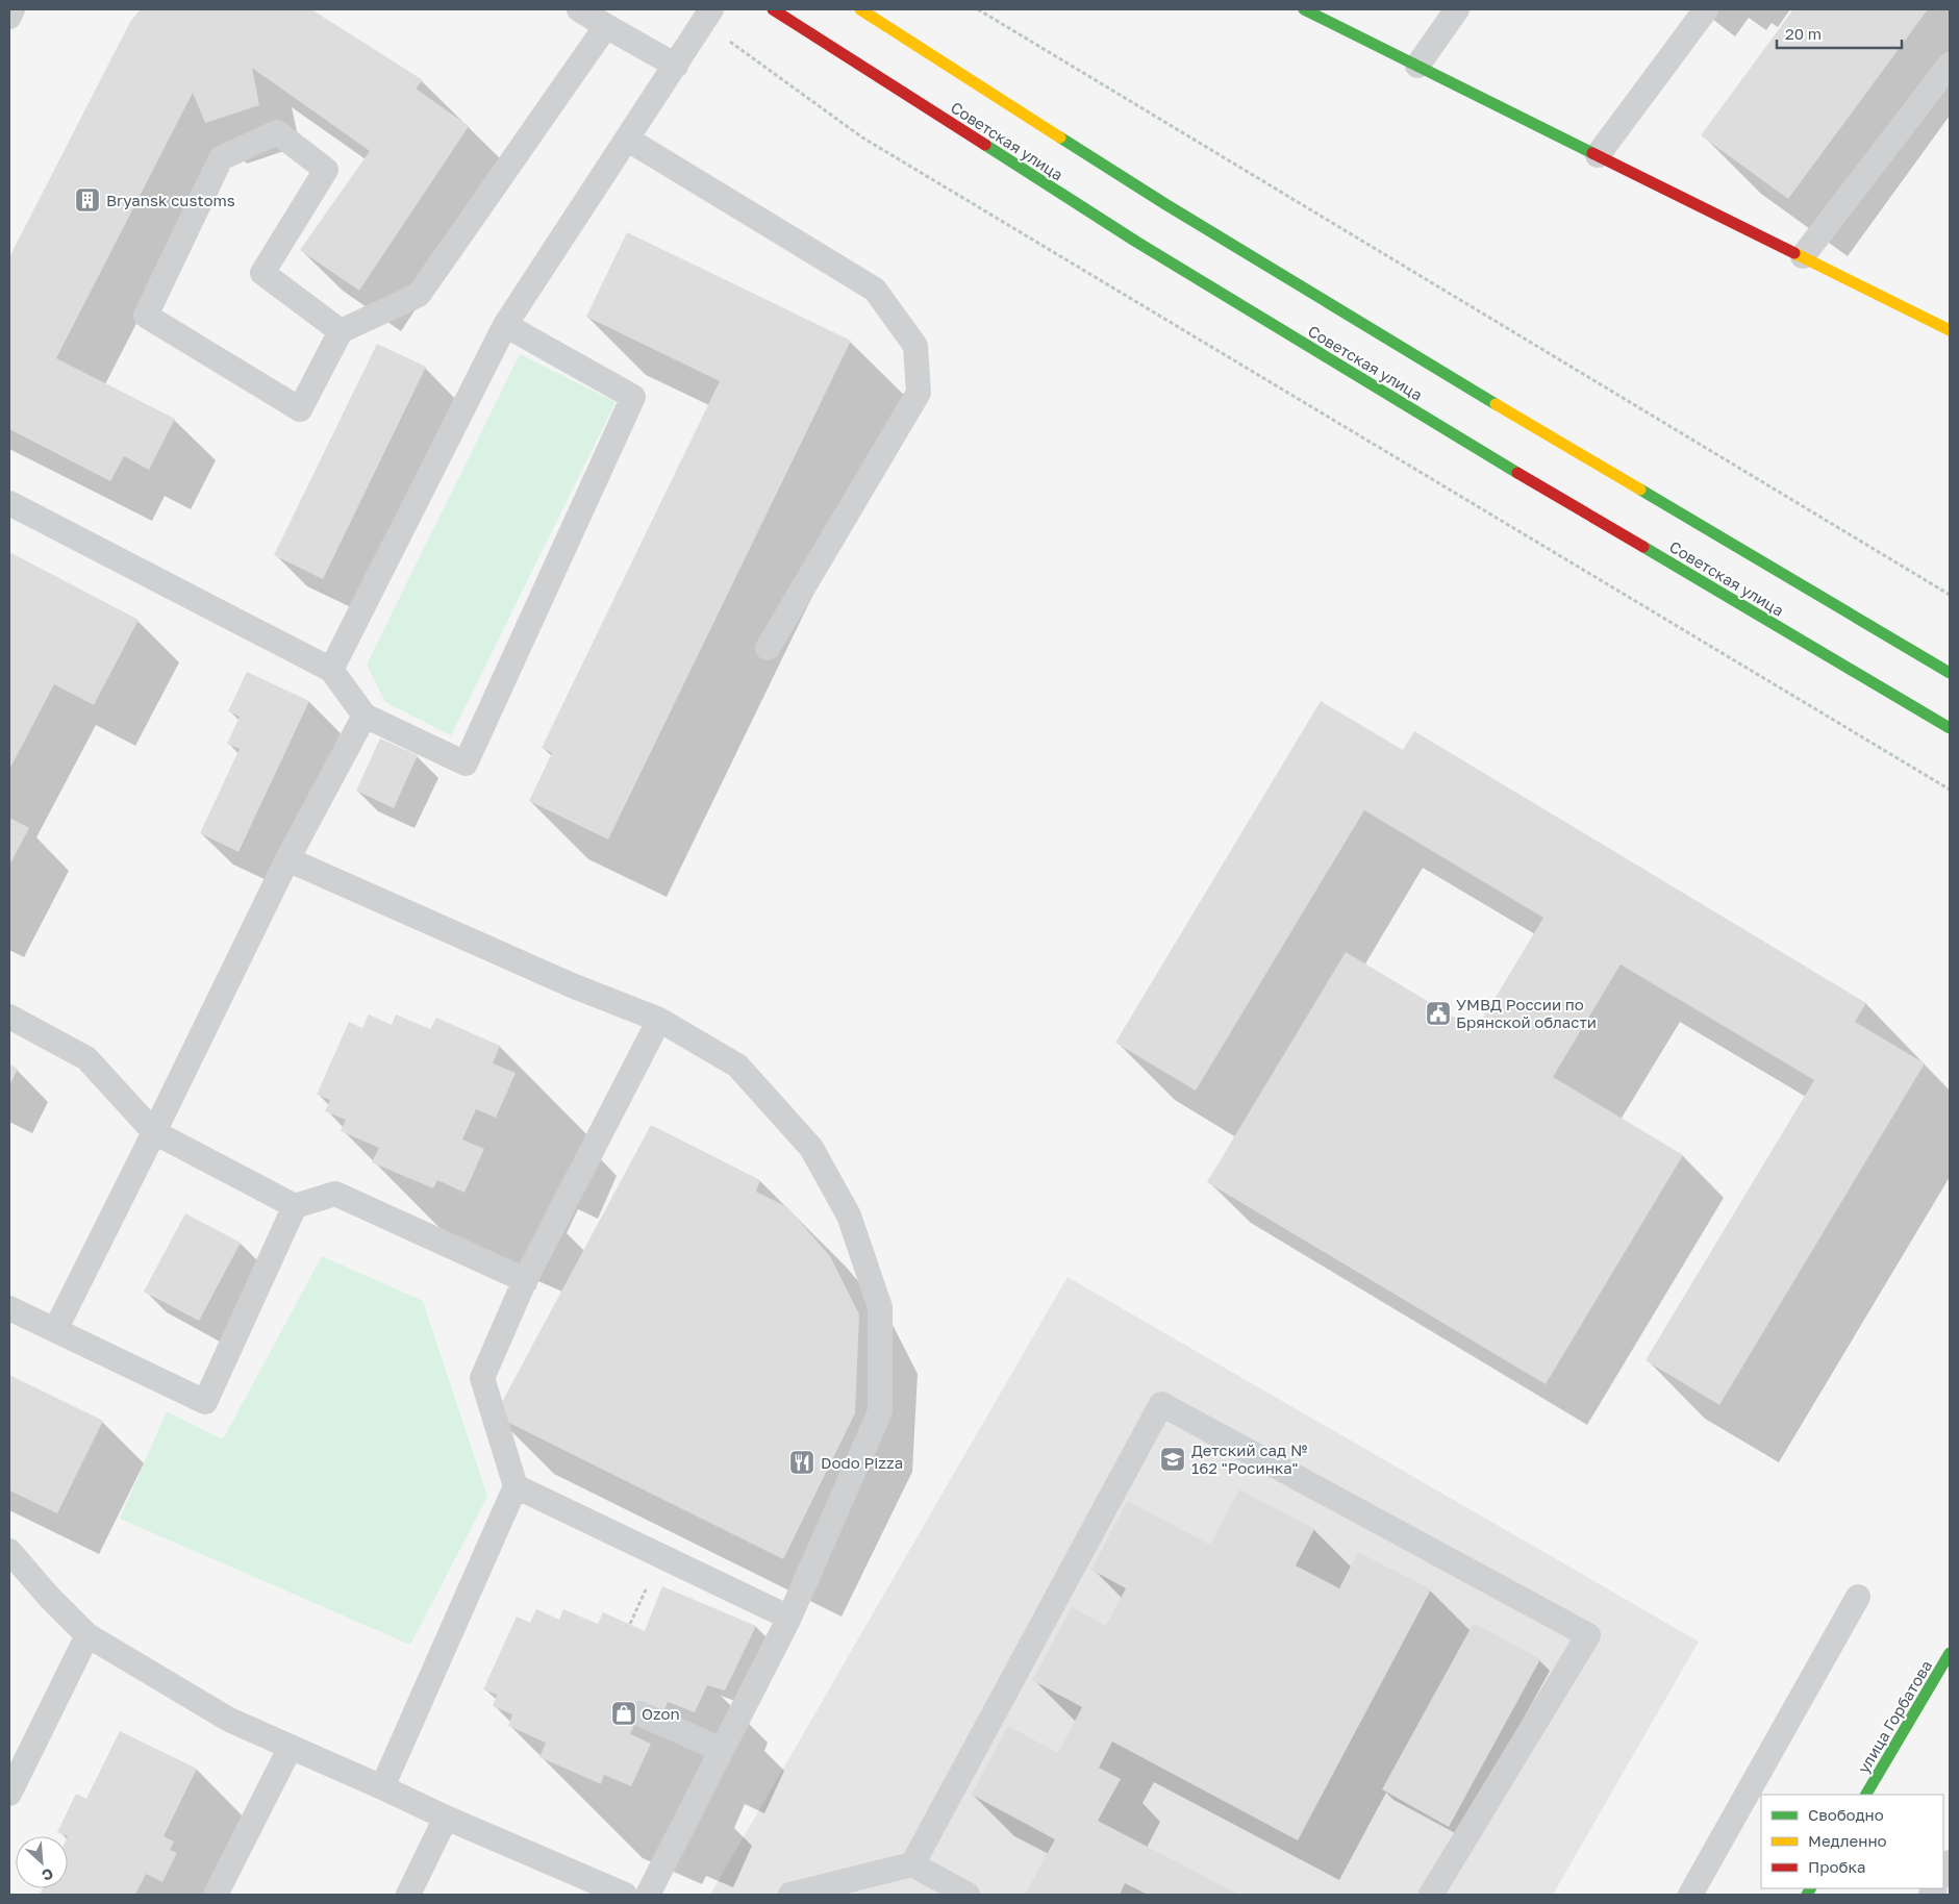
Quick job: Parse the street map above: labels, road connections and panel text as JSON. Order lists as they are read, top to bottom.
{
  "streets": {
    "main road": ["Советская улица", "улица Горбатова"]
  },
  "places": {
    "building": ["Bryansk customs"],
    "public building": ["УМВД России по Брянской области"],
    "school or university": ["Детский сад № 162 \"Росинка\""],
    "restaurant": ["Dodo Pizza"],
    "shop": ["Ozon"]
  },
  "legend": ["Свободно", "Медленно", "Пробка"],
  "scale_bar": "20 m",
  "north": "bottom right"
}
